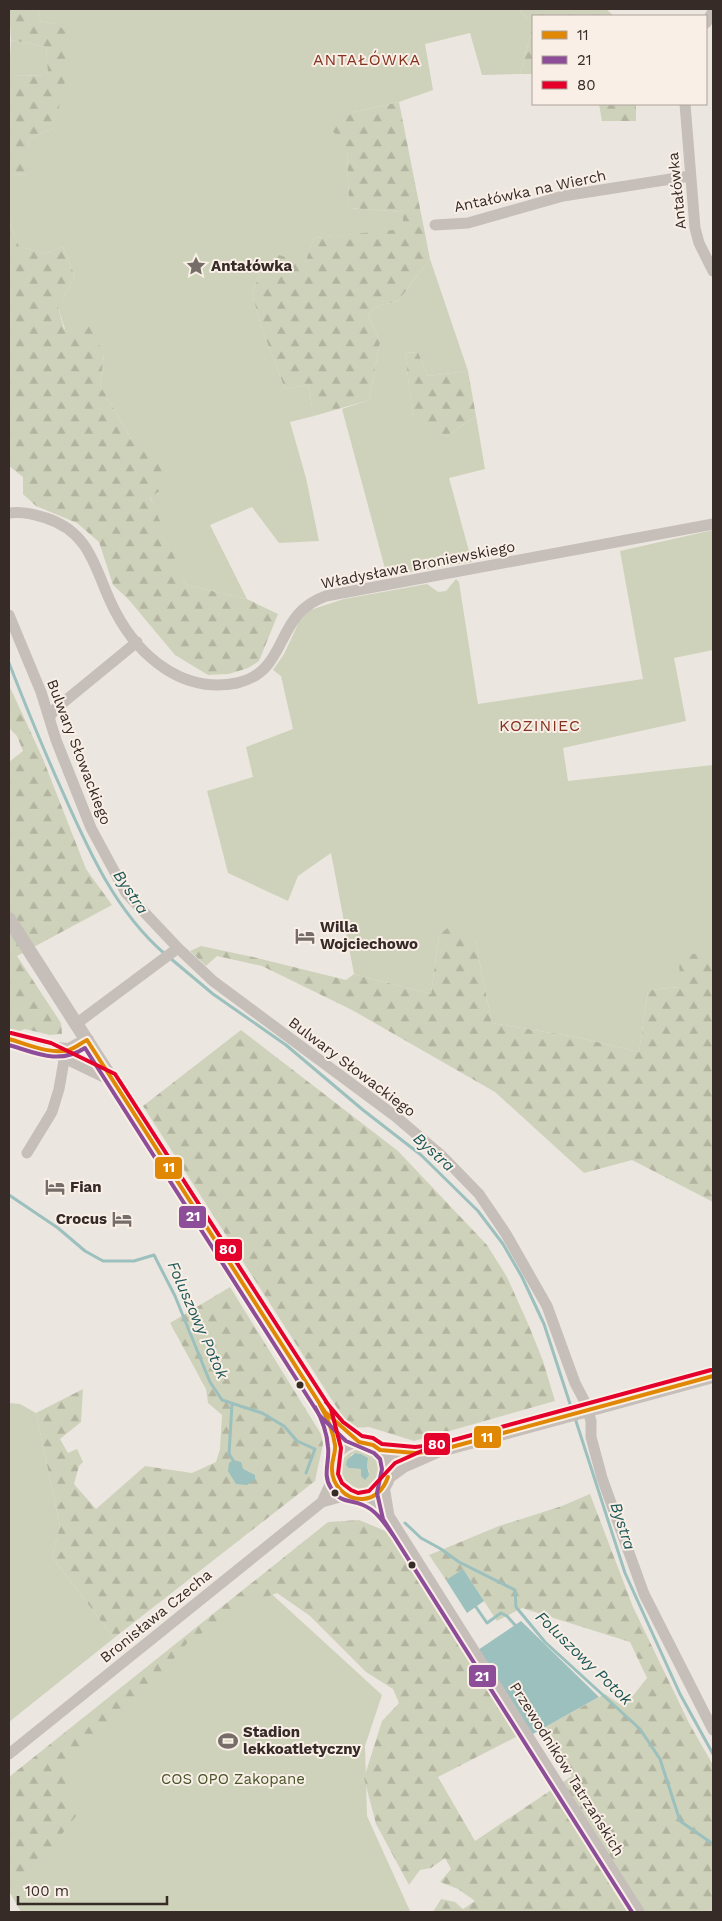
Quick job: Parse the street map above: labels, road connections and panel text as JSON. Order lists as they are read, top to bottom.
{
  "streets": {
    "street": [
      "Antałówka na Wierch",
      "Antałówka",
      "Władysława Broniewskiego",
      "Bulwary Słowackiego",
      "Bronisława Czecha",
      "Przewodników Tatrzańskich"
    ]
  },
  "crossings": [
    ["Antałówka na Wierch", "Antałówka"]
  ],
  "districts": ["ANTAŁÓWKA", "KOZINIEC"],
  "water": ["Bystra", "Foluszowy Potok"],
  "parks": ["COS OPO Zakopane"],
  "places": {
    "place": ["Antałówka"],
    "hotel": ["Willa Wojciechowo", "Fian", "Crocus"],
    "sports": ["Stadion lekkoatletyczny"]
  },
  "lines": ["transit line 80", "transit line 11", "transit line 21"],
  "legend": ["11", "21", "80"],
  "scale_bar": "100 m"
}
